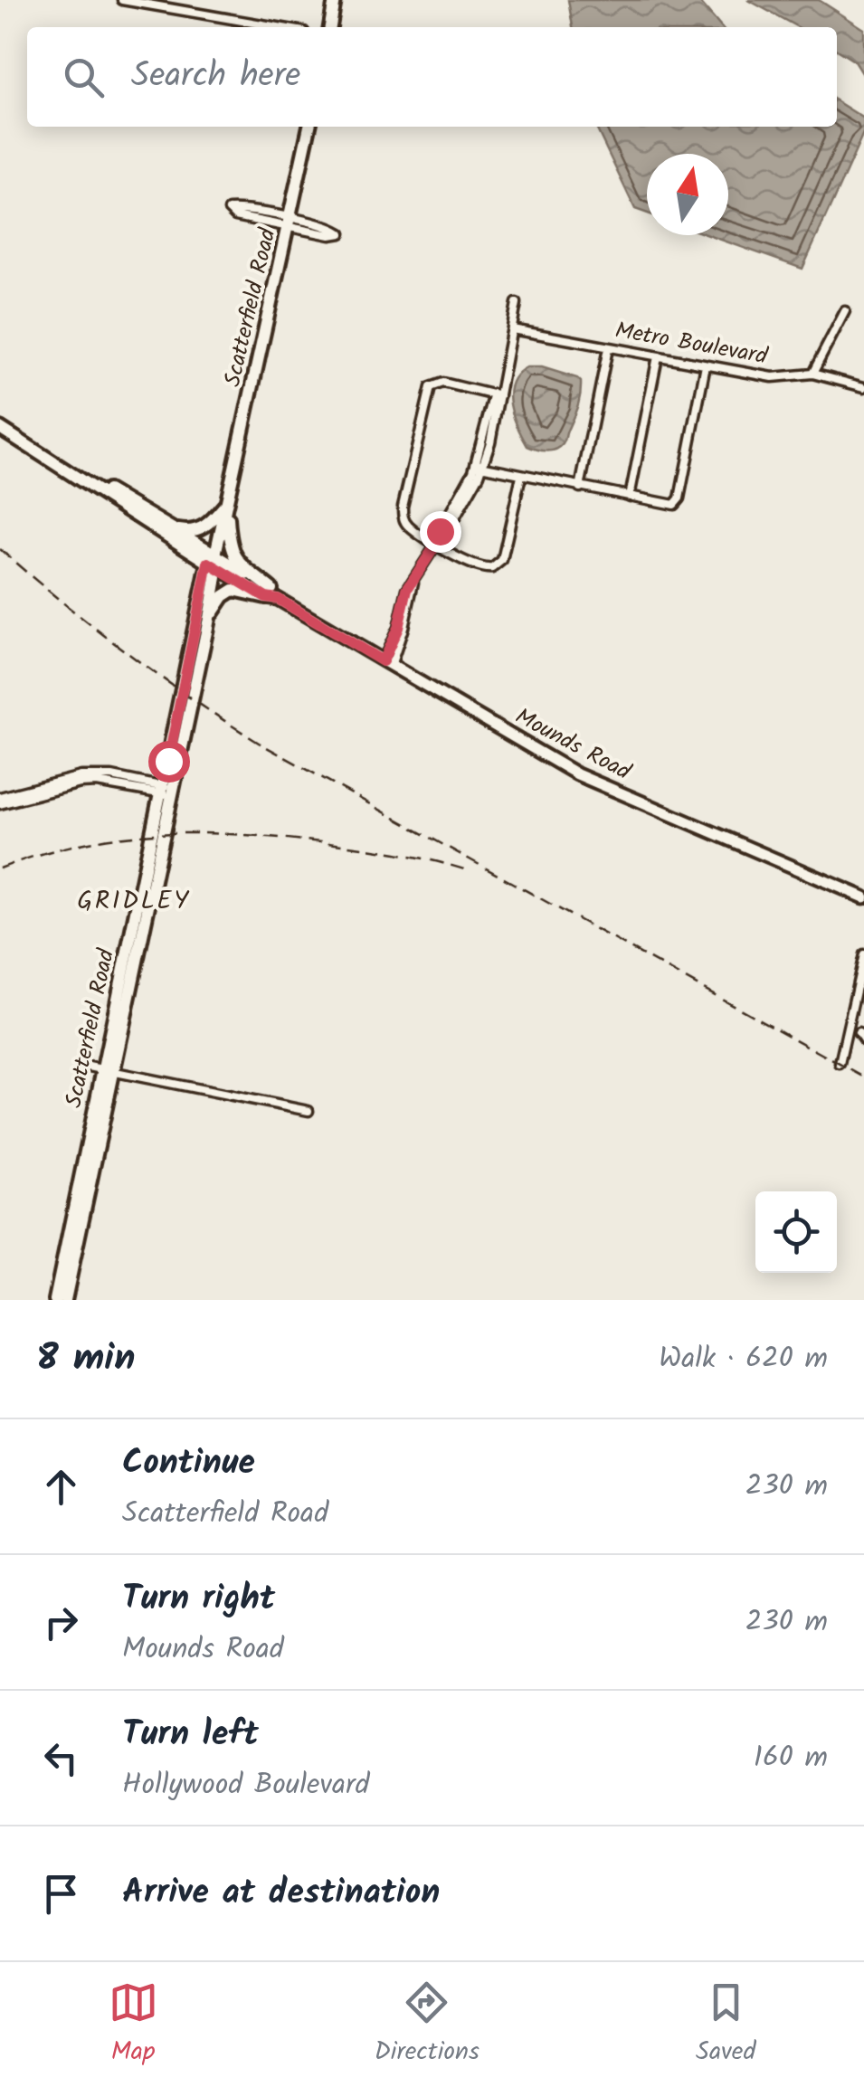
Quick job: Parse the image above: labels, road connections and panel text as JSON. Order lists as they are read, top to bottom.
{
  "streets": {
    "main road": ["Scatterfield Road", "Mounds Road"],
    "street": ["Metro Boulevard"]
  },
  "crossings": [
    ["Scatterfield Road", "Mounds Road"]
  ],
  "districts": ["GRIDLEY"],
  "north": "top",
  "page": {
    "search": "Search here",
    "heading": ["8 min", "Walk · 620 m"],
    "list": [
      ["Continue", "Scatterfield Road", "230 m"],
      ["Turn right", "Mounds Road", "230 m"],
      ["Turn left", "Hollywood Boulevard", "160 m"],
      "Arrive at destination"
    ],
    "nav": ["Map", "Directions", "Saved"]
  }
}
